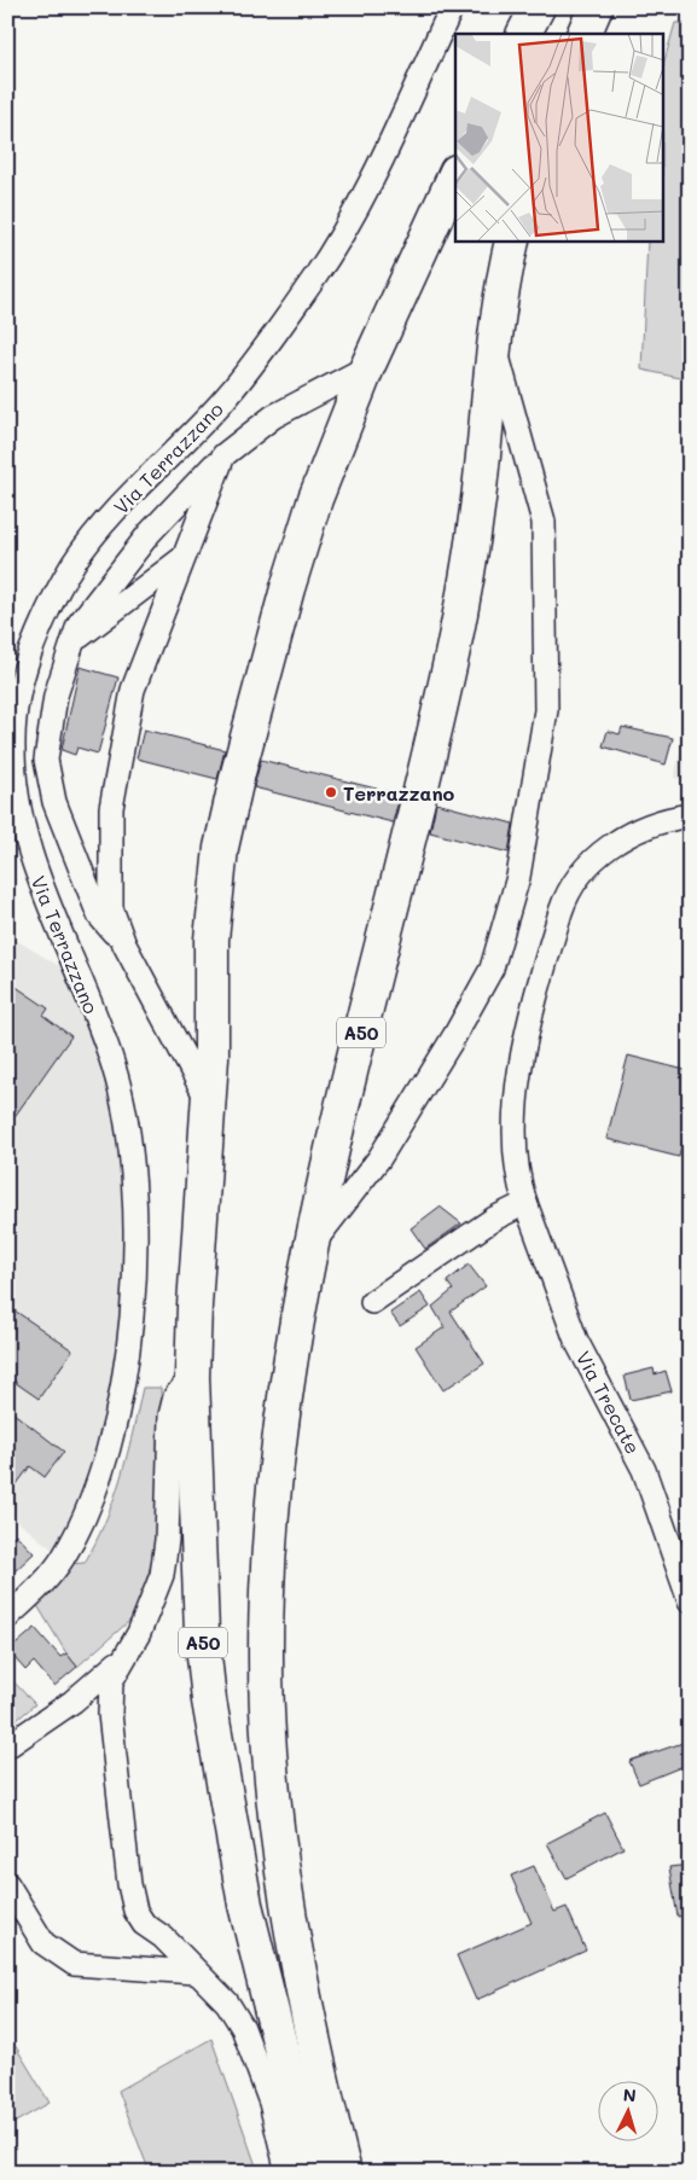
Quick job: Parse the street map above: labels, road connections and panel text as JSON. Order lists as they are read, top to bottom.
{
  "streets": {
    "highway": ["A50"],
    "street": ["Via Terrazzano", "Via Trecate"]
  },
  "places": ["Terrazzano"],
  "north": "top"
}
